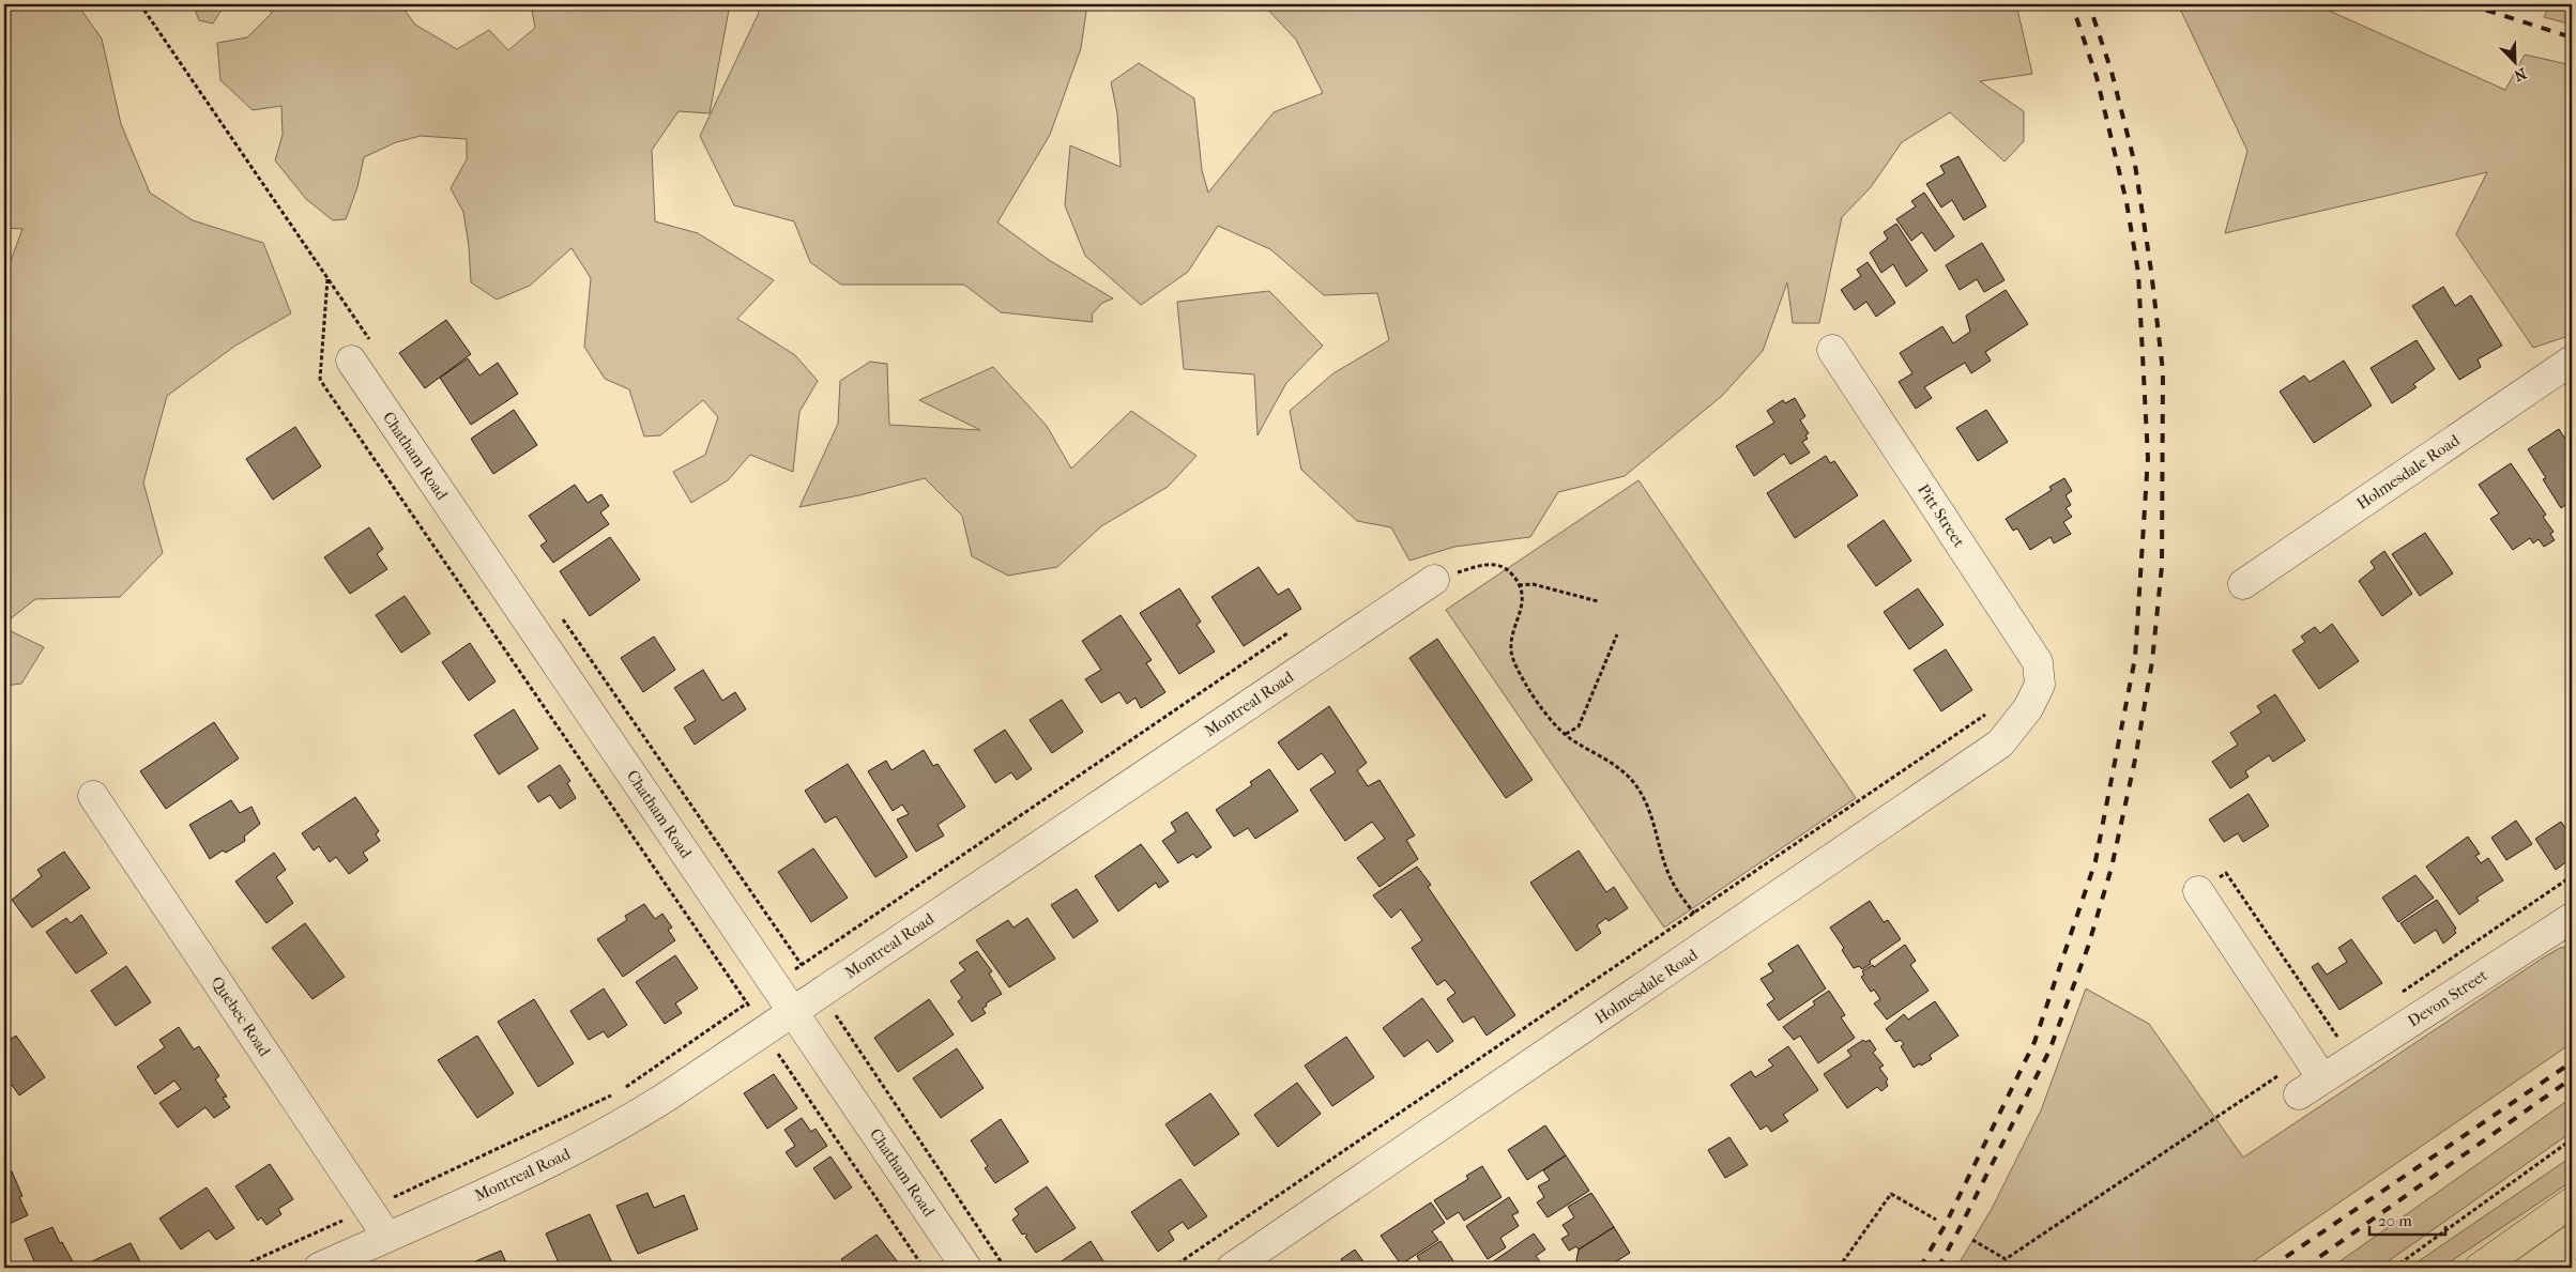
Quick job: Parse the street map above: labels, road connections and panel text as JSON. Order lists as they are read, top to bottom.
{
  "streets": {
    "street": [
      "Chatham Road",
      "Holmesdale Road",
      "Pitt Street",
      "Montreal Road",
      "Devon Street",
      "Quebec Road"
    ]
  },
  "crossings": [
    ["Chatham Road", "Montreal Road"],
    ["Holmesdale Road", "Pitt Street"],
    ["Montreal Road", "Quebec Road"]
  ],
  "scale_bar": "20 m",
  "north": "bottom right"
}
